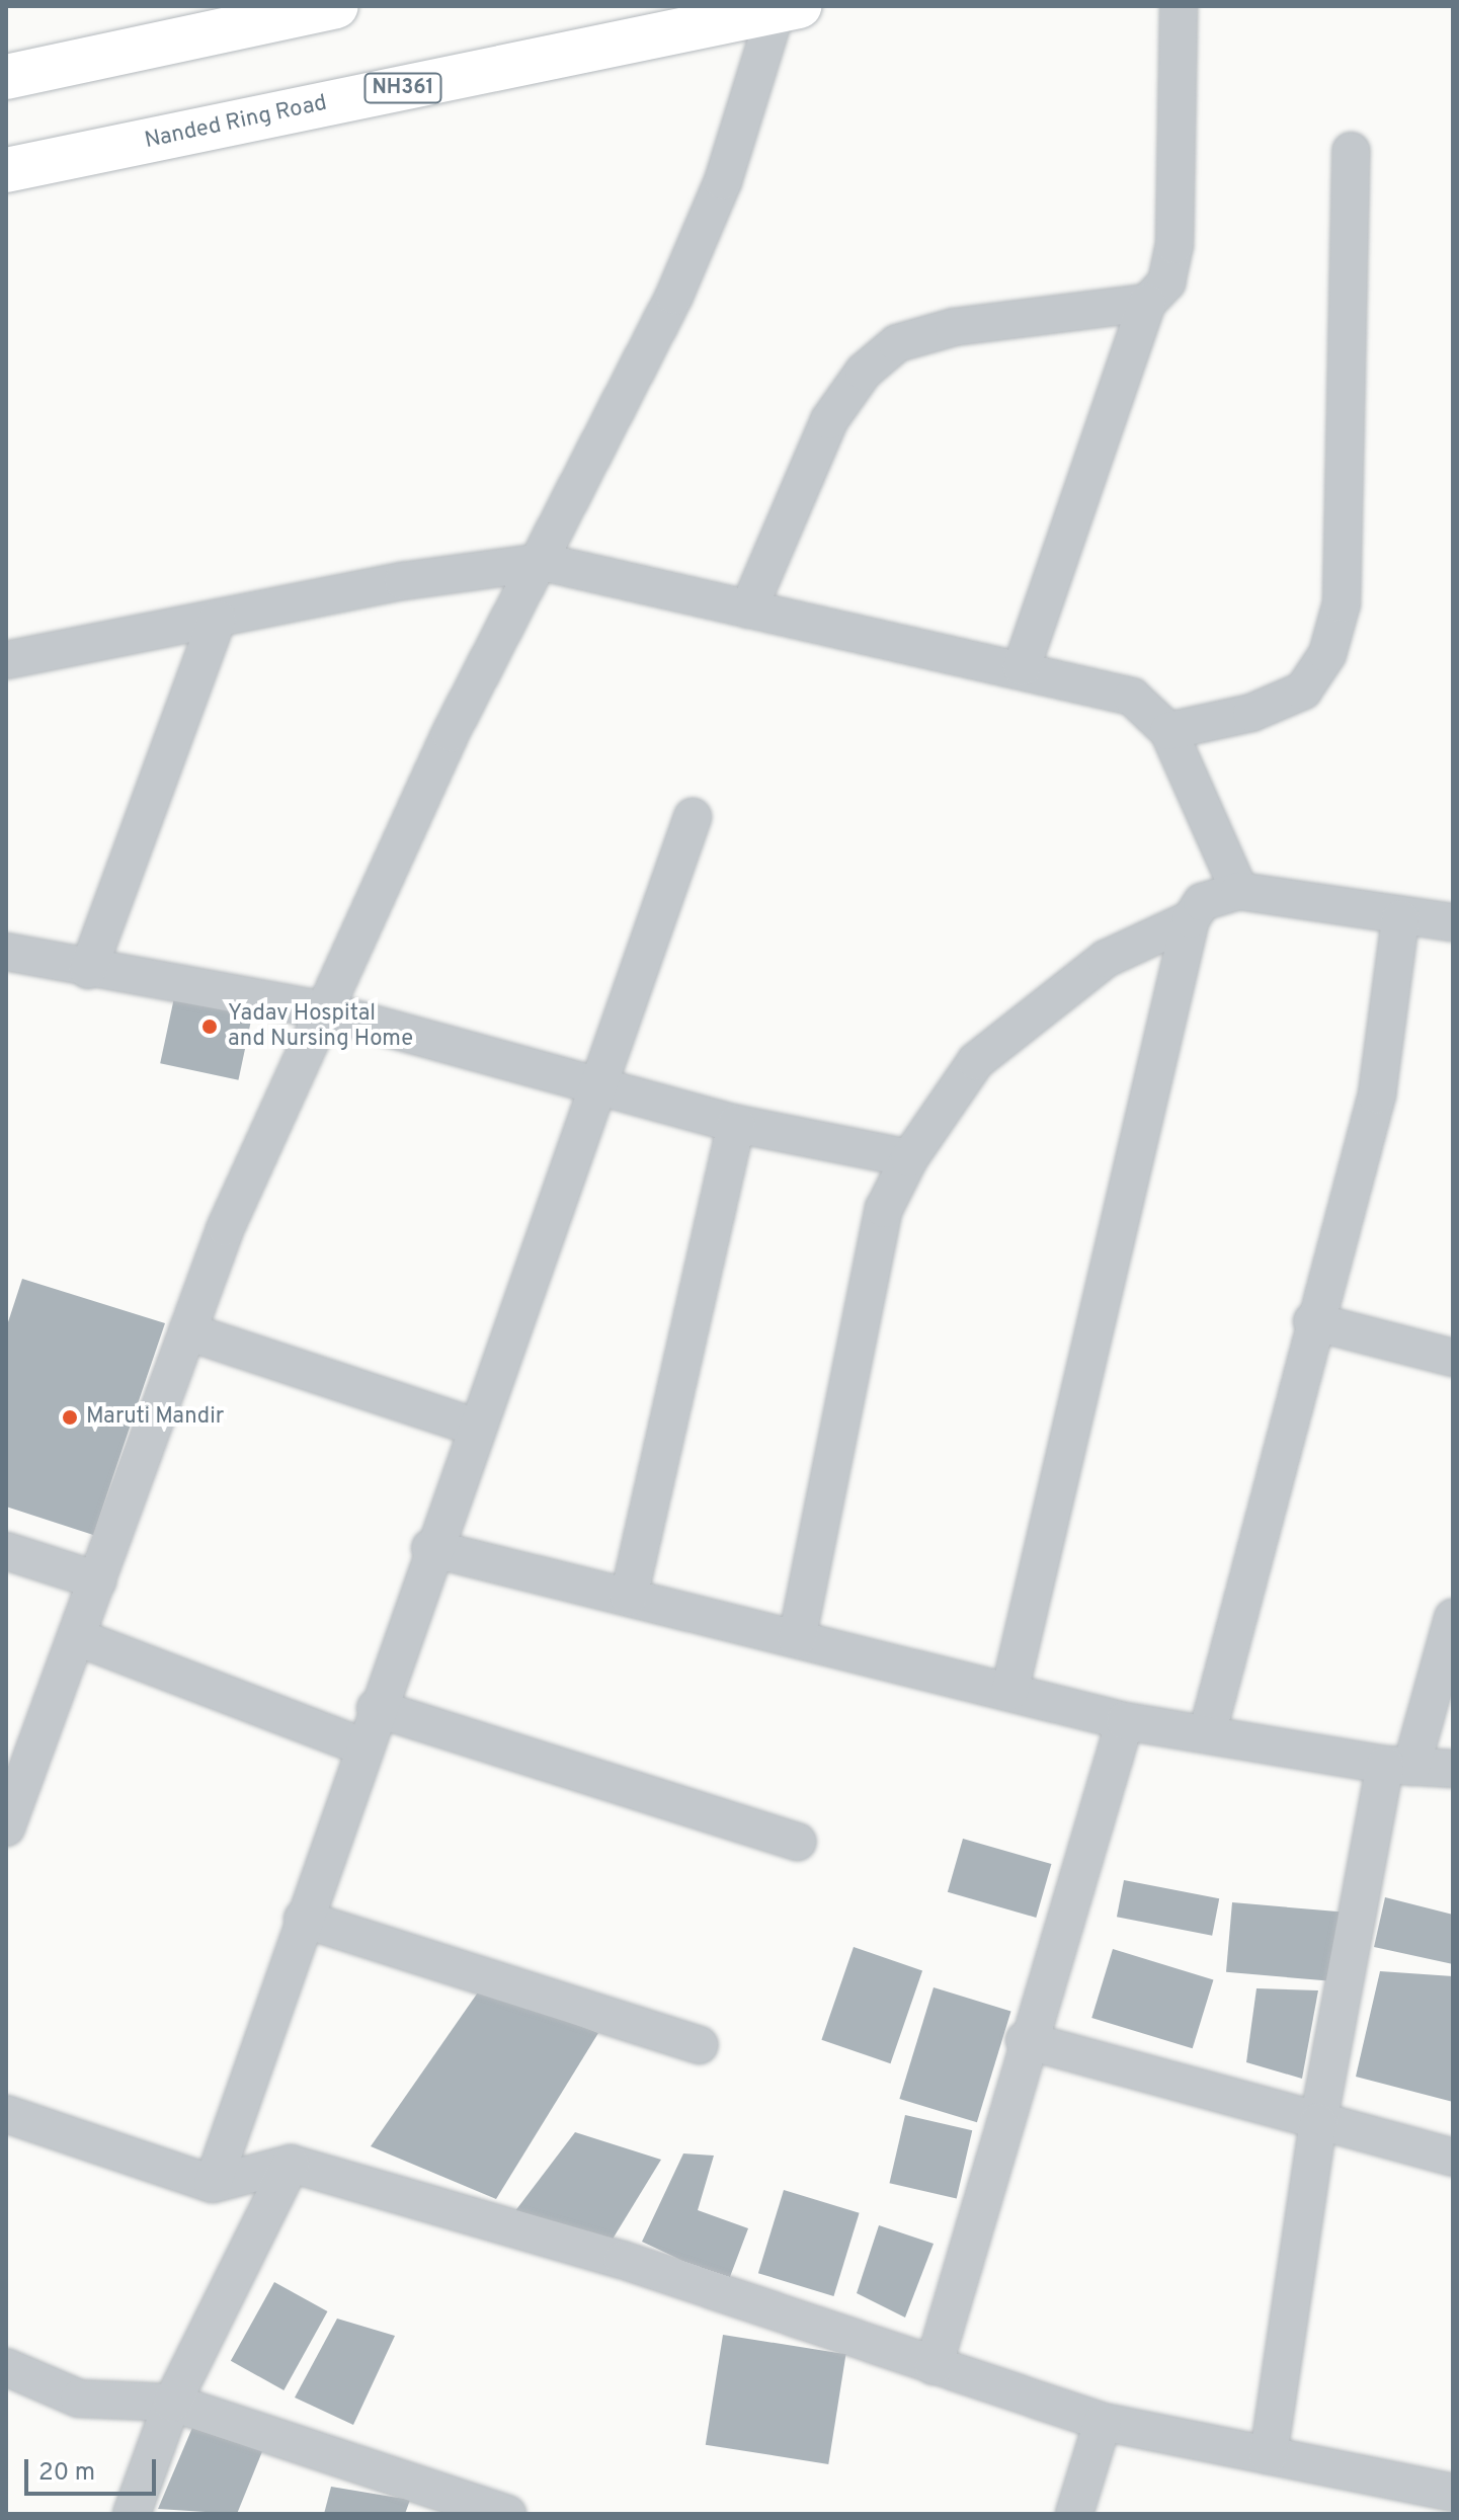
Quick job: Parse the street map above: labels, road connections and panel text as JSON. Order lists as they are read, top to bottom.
{
  "streets": {
    "highway": ["NH361", "Nanded Ring Road"]
  },
  "places": ["Yadav Hospital and Nursing Home", "Maruti Mandir"],
  "scale_bar": "20 m"
}
